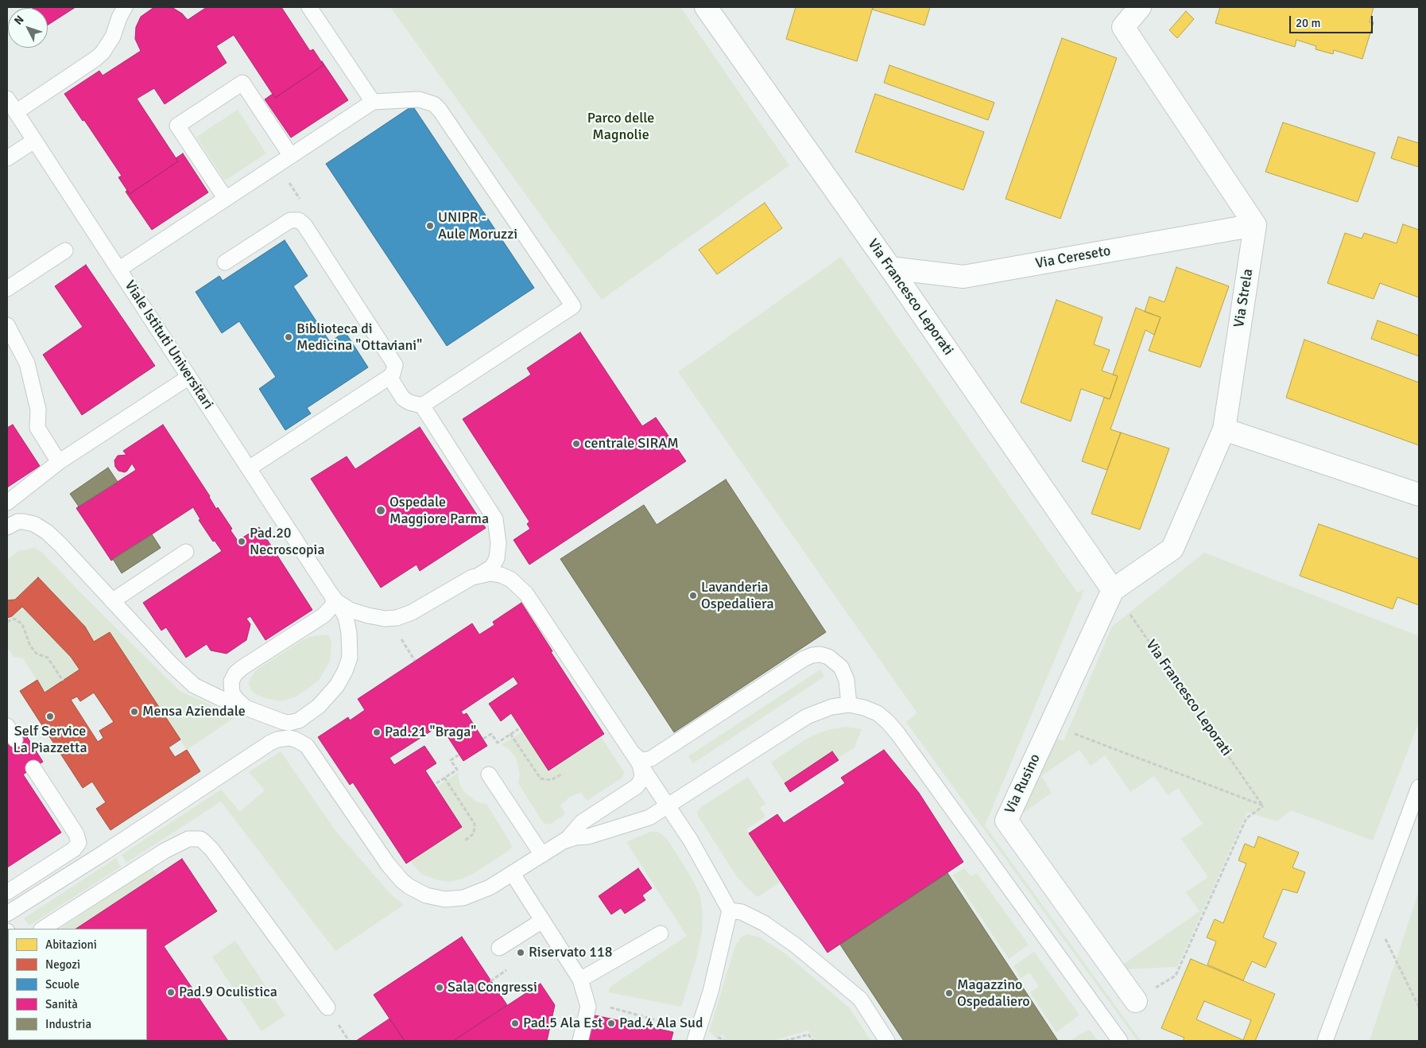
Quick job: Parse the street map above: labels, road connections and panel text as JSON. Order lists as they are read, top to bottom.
{
  "streets": {
    "street": [
      "Via Cereseto",
      "Via Francesco Leporati",
      "Via Strela",
      "Via Rusino"
    ],
    "lane": ["Viale Istituti Universitari"]
  },
  "crossings": [
    ["Via Cereseto", "Via Francesco Leporati"],
    ["Via Cereseto", "Via Strela"],
    ["Via Francesco Leporati", "Via Rusino"]
  ],
  "parks": ["Parco delle Magnolie"],
  "places": [
    "UNIPR - Aule Moruzzi",
    "Biblioteca di Medicina \"Ottaviani\"",
    "centrale SIRAM",
    "Ospedale Maggiore Parma",
    "Pad.20 Necroscopia",
    "Lavanderia Ospedaliera",
    "Mensa Aziendale",
    "Self Service La Piazzetta",
    "Pad.21 \"Braga\"",
    "Riservato 118",
    "Sala Congressi",
    "Pad.9 Oculistica",
    "Magazzino Ospedaliero",
    "Pad.5 Ala Est",
    "Pad.4 Ala Sud"
  ],
  "legend": [
    "Abitazioni",
    "Negozi",
    "Scuole",
    "Sanità",
    "Industria"
  ],
  "scale_bar": "20 m",
  "north": "top left"
}
